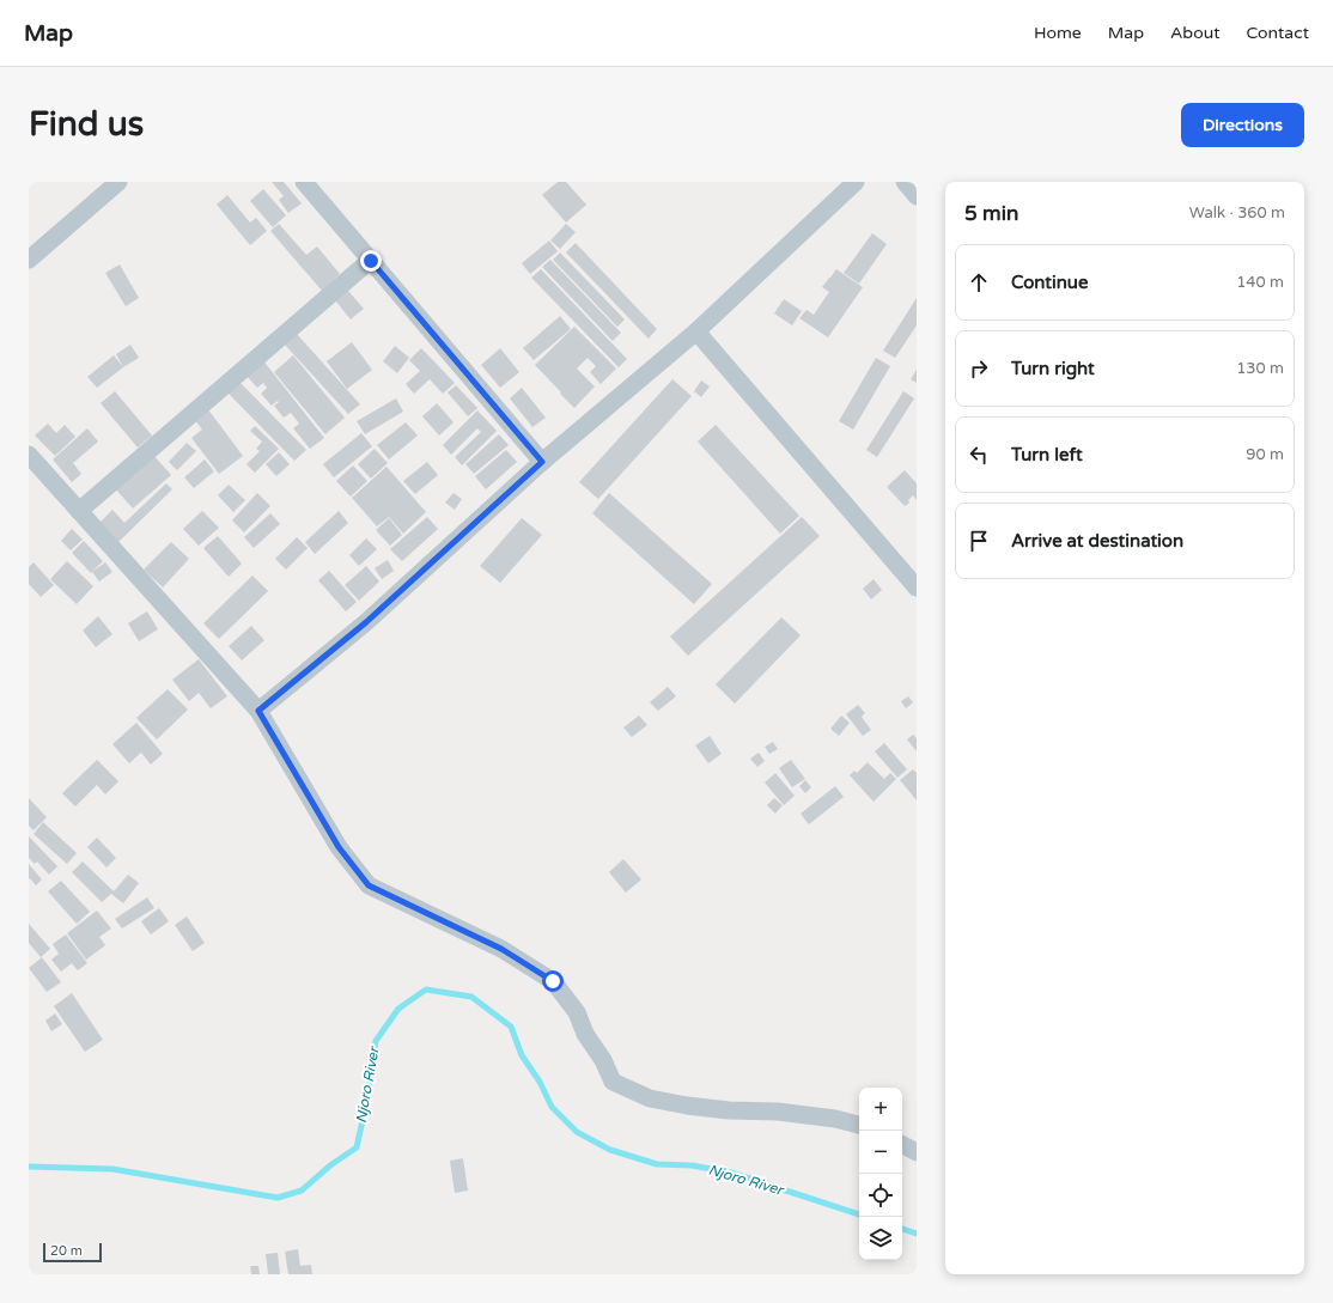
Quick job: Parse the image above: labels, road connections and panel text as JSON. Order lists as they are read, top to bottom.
{
  "water": ["Njoro River"],
  "scale_bar": "20 m",
  "page": {
    "header": "Map",
    "nav": [
      "Home",
      "Map",
      "About",
      "Contact"
    ],
    "buttons": "Directions",
    "title": "Find us",
    "heading": ["5 min", "Walk · 360 m"],
    "list": [
      ["Continue", "140 m"],
      ["Turn right", "130 m"],
      ["Turn left", "90 m"],
      "Arrive at destination"
    ],
    "map_buttons": ["+", "−"],
    "scale": "20 m"
  }
}
